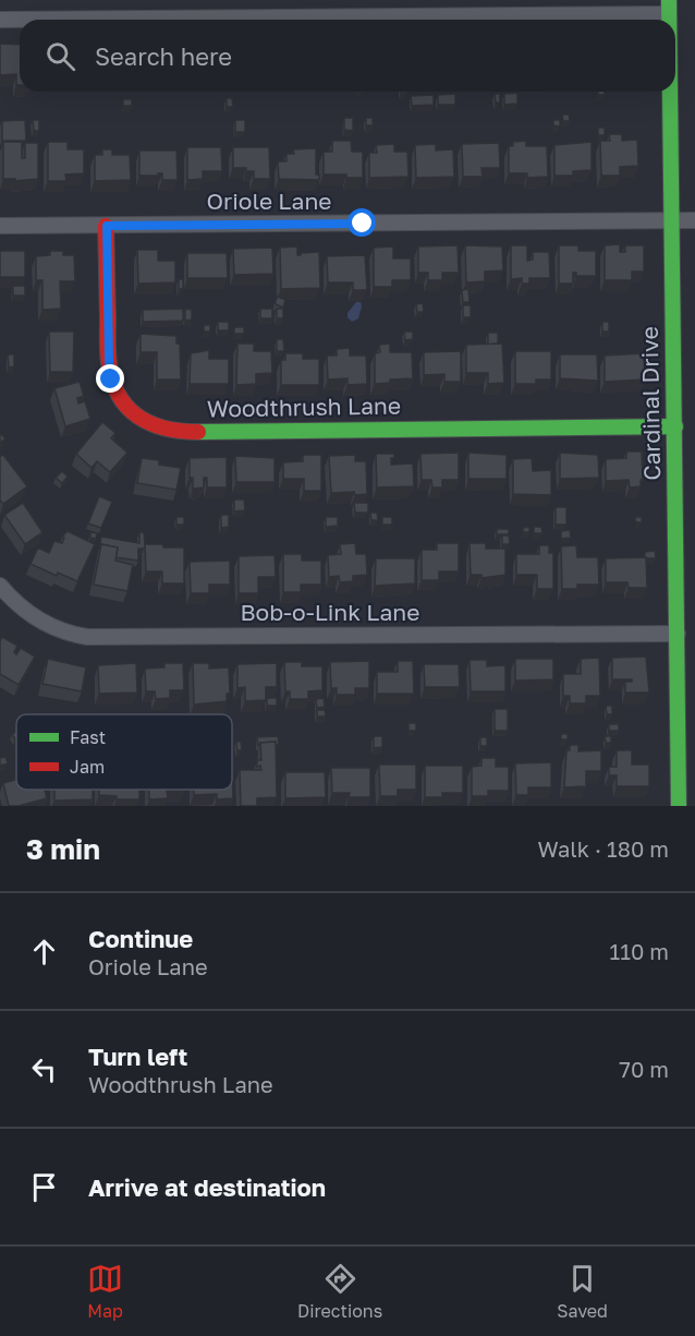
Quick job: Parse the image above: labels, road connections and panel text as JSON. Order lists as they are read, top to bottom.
{
  "streets": {
    "street": [
      "Oriole Lane",
      "Cardinal Drive",
      "Woodthrush Lane",
      "Bob-o-Link Lane"
    ]
  },
  "crossings": [
    ["Oriole Lane", "Cardinal Drive"],
    ["Oriole Lane", "Woodthrush Lane"],
    ["Cardinal Drive", "Woodthrush Lane"],
    ["Cardinal Drive", "Bob-o-Link Lane"]
  ],
  "legend": ["Fast", "Jam"],
  "page": {
    "search": "Search here",
    "heading": ["3 min", "Walk · 180 m"],
    "list": [
      ["Continue", "Oriole Lane", "110 m"],
      ["Turn left", "Woodthrush Lane", "70 m"],
      "Arrive at destination"
    ],
    "nav": ["Map", "Directions", "Saved"]
  }
}
